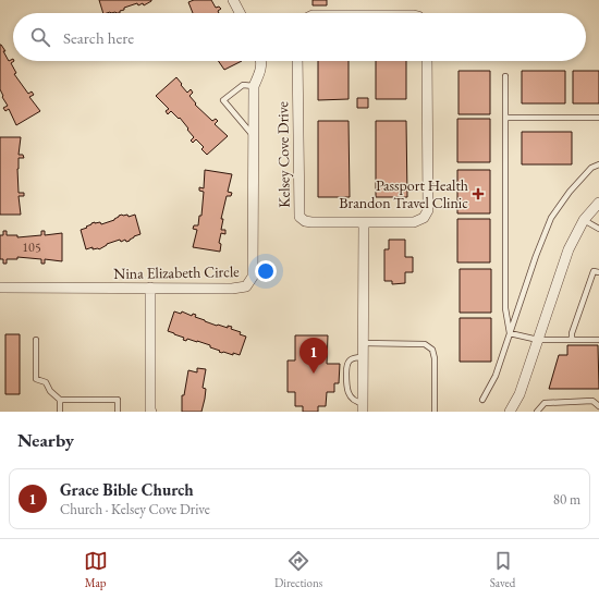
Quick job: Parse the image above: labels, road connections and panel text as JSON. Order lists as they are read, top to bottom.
{
  "streets": {
    "street": ["Kelsey Cove Drive", "Nina Elizabeth Circle"]
  },
  "places": {
    "health": ["Passport Health Brandon Travel Clinic"]
  },
  "house_numbers": ["105"],
  "page": {
    "search": "Search here",
    "pins": "1",
    "heading": "Nearby",
    "list": [
      {
        "mark": "1",
        "name": "Grace Bible Church",
        "note": "Church · Kelsey Cove Drive",
        "value": "80 m"
      }
    ],
    "nav": ["Map", "Directions", "Saved"]
  }
}
